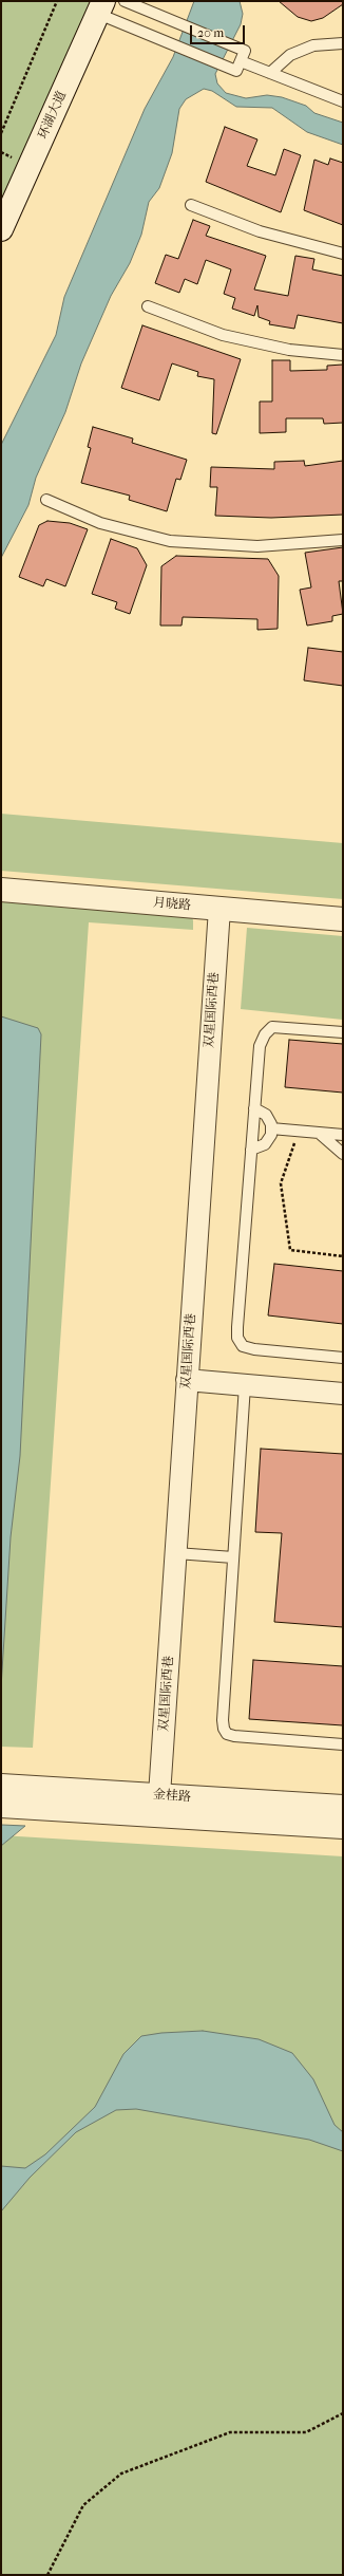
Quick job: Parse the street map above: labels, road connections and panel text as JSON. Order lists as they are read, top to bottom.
{
  "streets": {
    "street": [
      "环湖大道",
      "月晓路",
      "双星国际西巷",
      "金桂路"
    ]
  },
  "crossings": [
    ["月晓路", "双星国际西巷"],
    ["双星国际西巷", "金桂路"]
  ],
  "scale_bar": "20 m"
}
